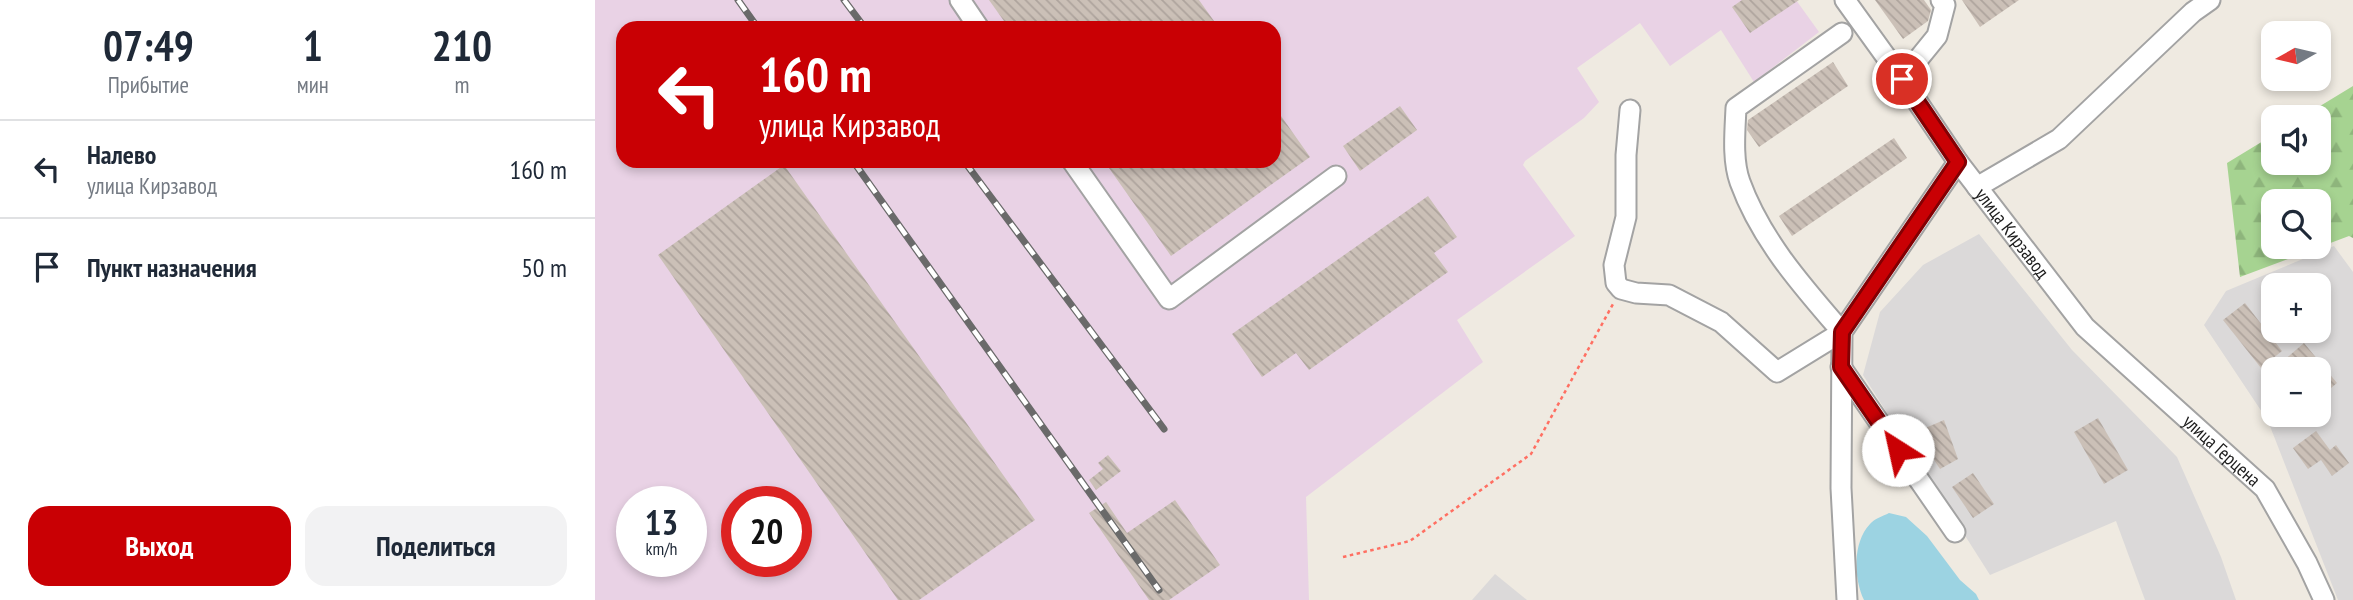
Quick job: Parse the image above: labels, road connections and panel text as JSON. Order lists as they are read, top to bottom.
{
  "streets": {
    "street": ["улица Кирзавод", "улица Герцена"]
  },
  "crossings": [
    ["улица Кирзавод", "улица Герцена"]
  ],
  "north": "left",
  "page": {
    "eta": [
      "07:49",
      "Прибытие",
      "1",
      "мин",
      "210",
      "m"
    ],
    "map_buttons": ["+", "−"],
    "turn": ["160 m", "улица Кирзавод"],
    "list": [
      {
        "name": "Налево",
        "note": "улица Кирзавод",
        "value": "160 m"
      },
      {
        "name": "Пункт назначения",
        "value": "50 m"
      }
    ],
    "speed": "13 km/h",
    "limit": "20",
    "buttons": ["Выход", "Поделиться"]
  }
}
